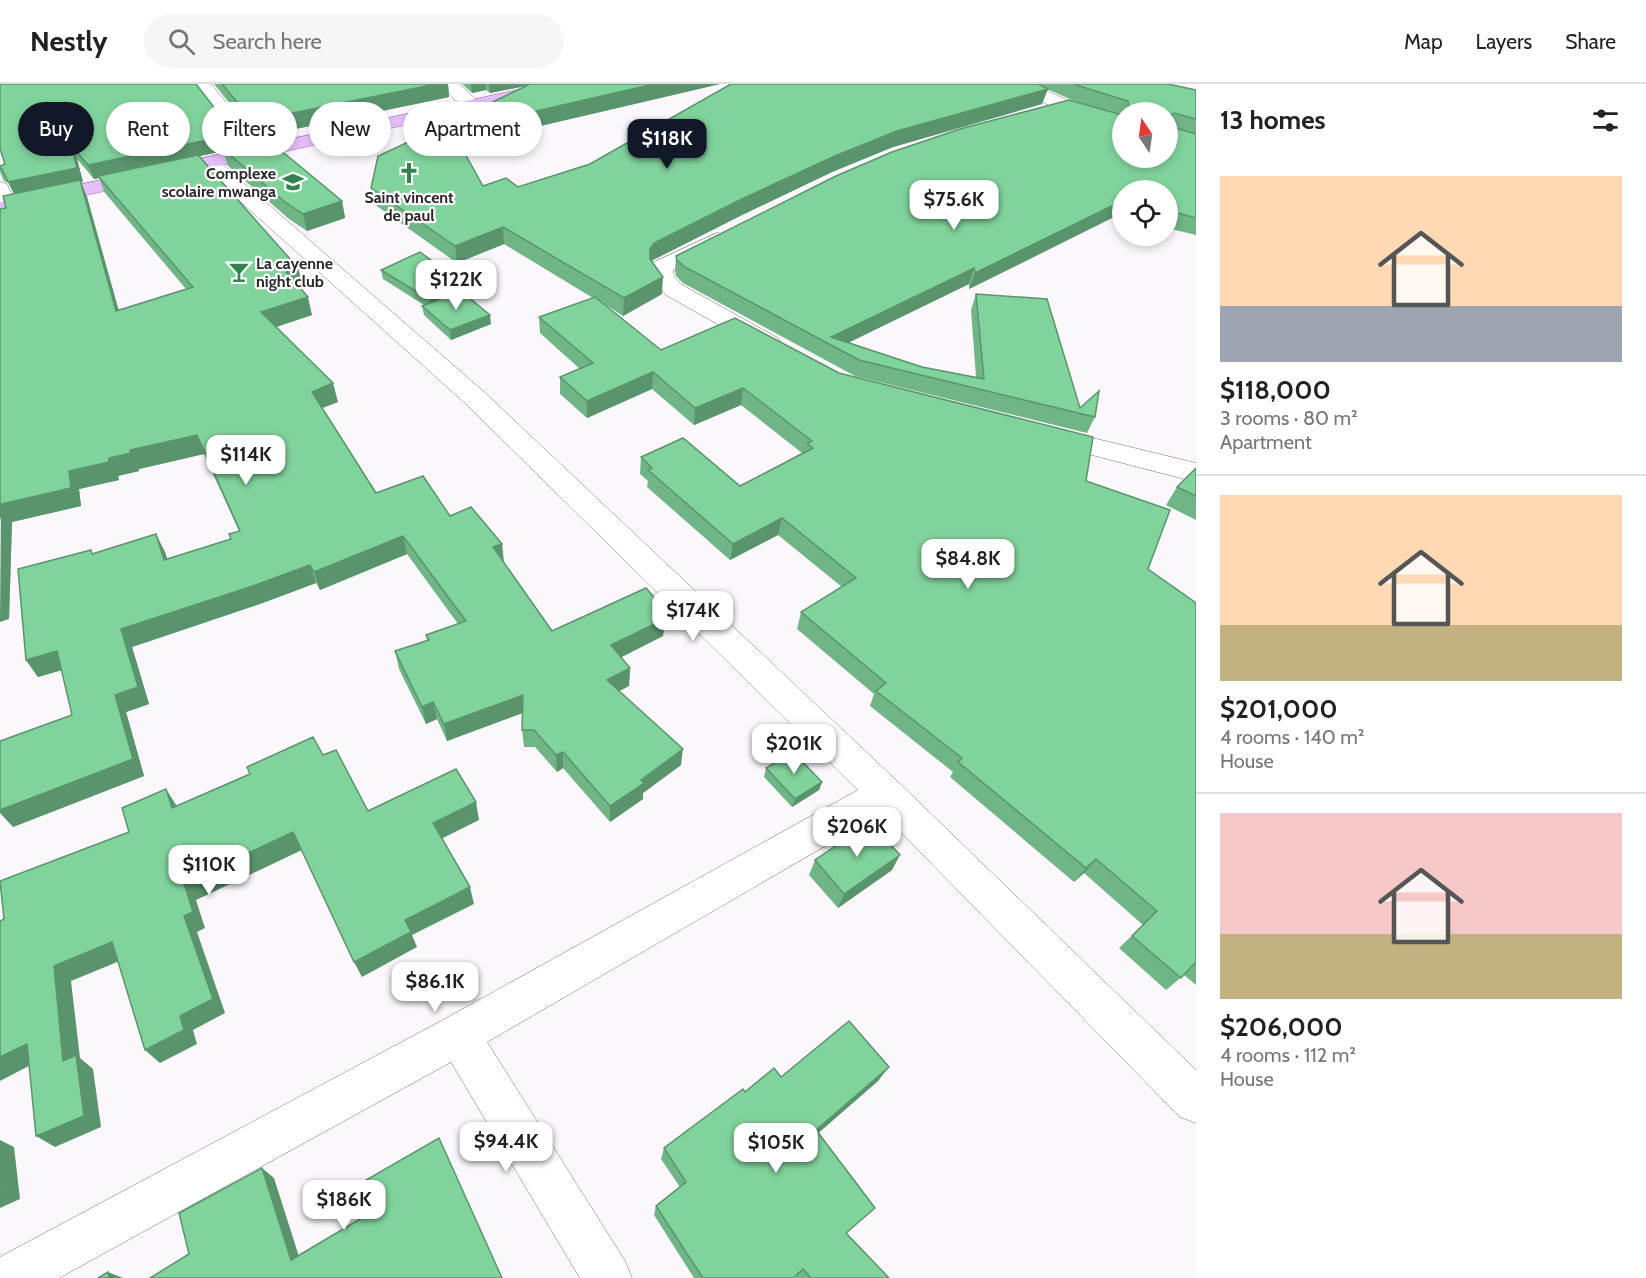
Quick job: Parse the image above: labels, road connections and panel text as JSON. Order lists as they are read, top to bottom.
{
  "places": {
    "church": ["Saint vincent de paul"],
    "school or university": ["Complexe scolaire mwanga"],
    "bar": ["La cayenne night club"]
  },
  "north": "top",
  "page": {
    "header": "Nestly",
    "search": "Search here",
    "nav": ["Map", "Layers", "Share"],
    "heading": "13 homes",
    "chip": [
      "Buy",
      "Rent",
      "Filters",
      "New",
      "Apartment"
    ],
    "price": [
      "$118K",
      "$75.6K",
      "$122K",
      "$114K",
      "$84.8K",
      "$174K",
      "$201K",
      "$206K",
      "$110K",
      "$86.1K",
      "$94.4K",
      "$105K",
      "$186K"
    ],
    "list": [
      {
        "name": "$118,000",
        "note": "3 rooms · 80 m² · Apartment"
      },
      {
        "name": "$201,000",
        "note": "4 rooms · 140 m² · House"
      },
      {
        "name": "$206,000",
        "note": "4 rooms · 112 m² · House"
      }
    ]
  }
}
